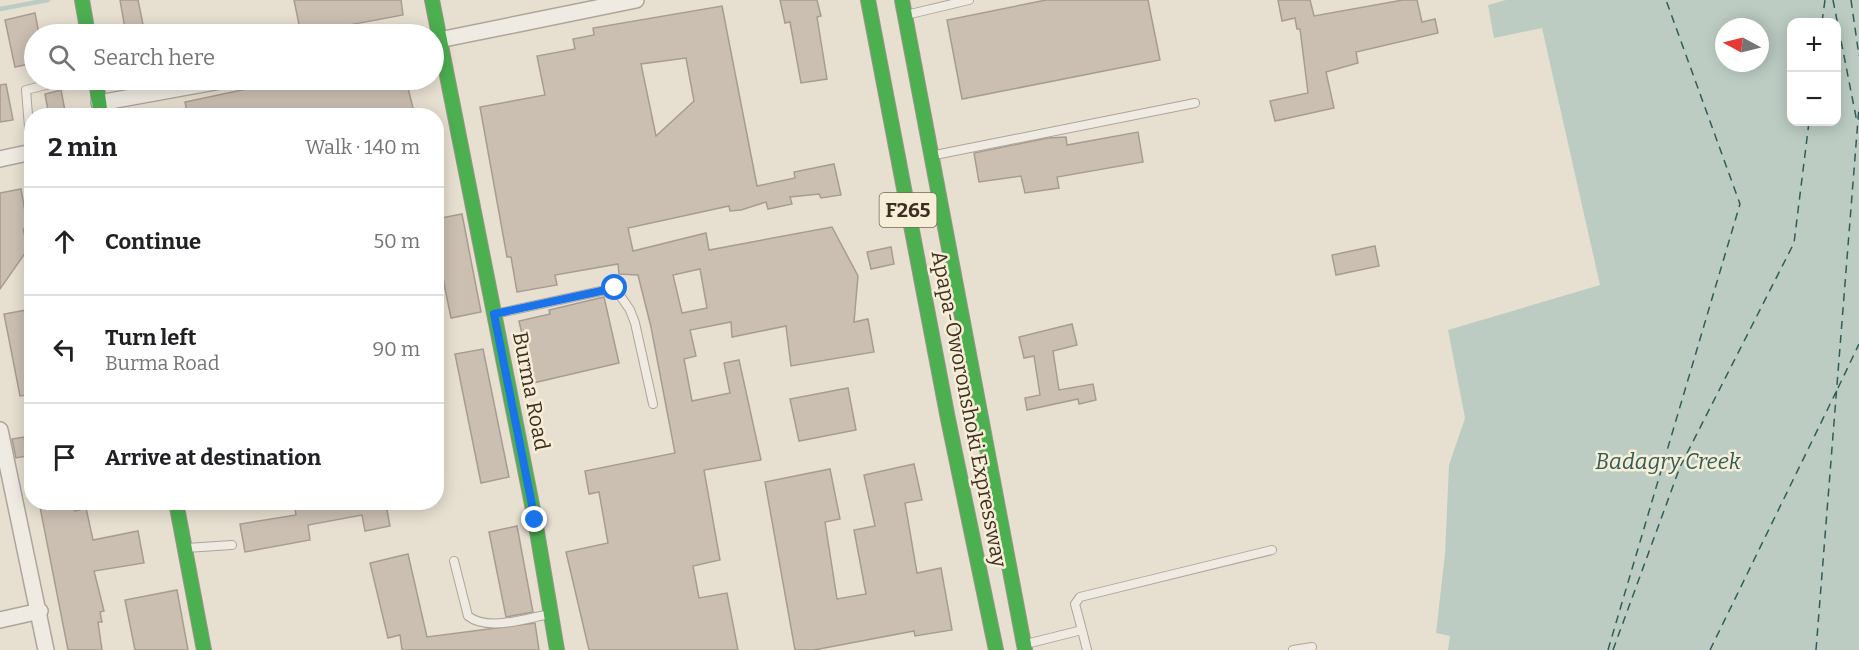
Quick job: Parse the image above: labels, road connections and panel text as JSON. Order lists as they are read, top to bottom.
{
  "streets": {
    "main road": ["F265", "Burma Road", "Apapa-Oworonshoki Expressway"]
  },
  "water": ["Badagry Creek"],
  "north": "left",
  "page": {
    "map_buttons": ["+", "−"],
    "search": "Search here",
    "heading": ["2 min", "Walk · 140 m"],
    "list": [
      ["Continue", "50 m"],
      ["Turn left", "Burma Road", "90 m"],
      "Arrive at destination"
    ]
  }
}
